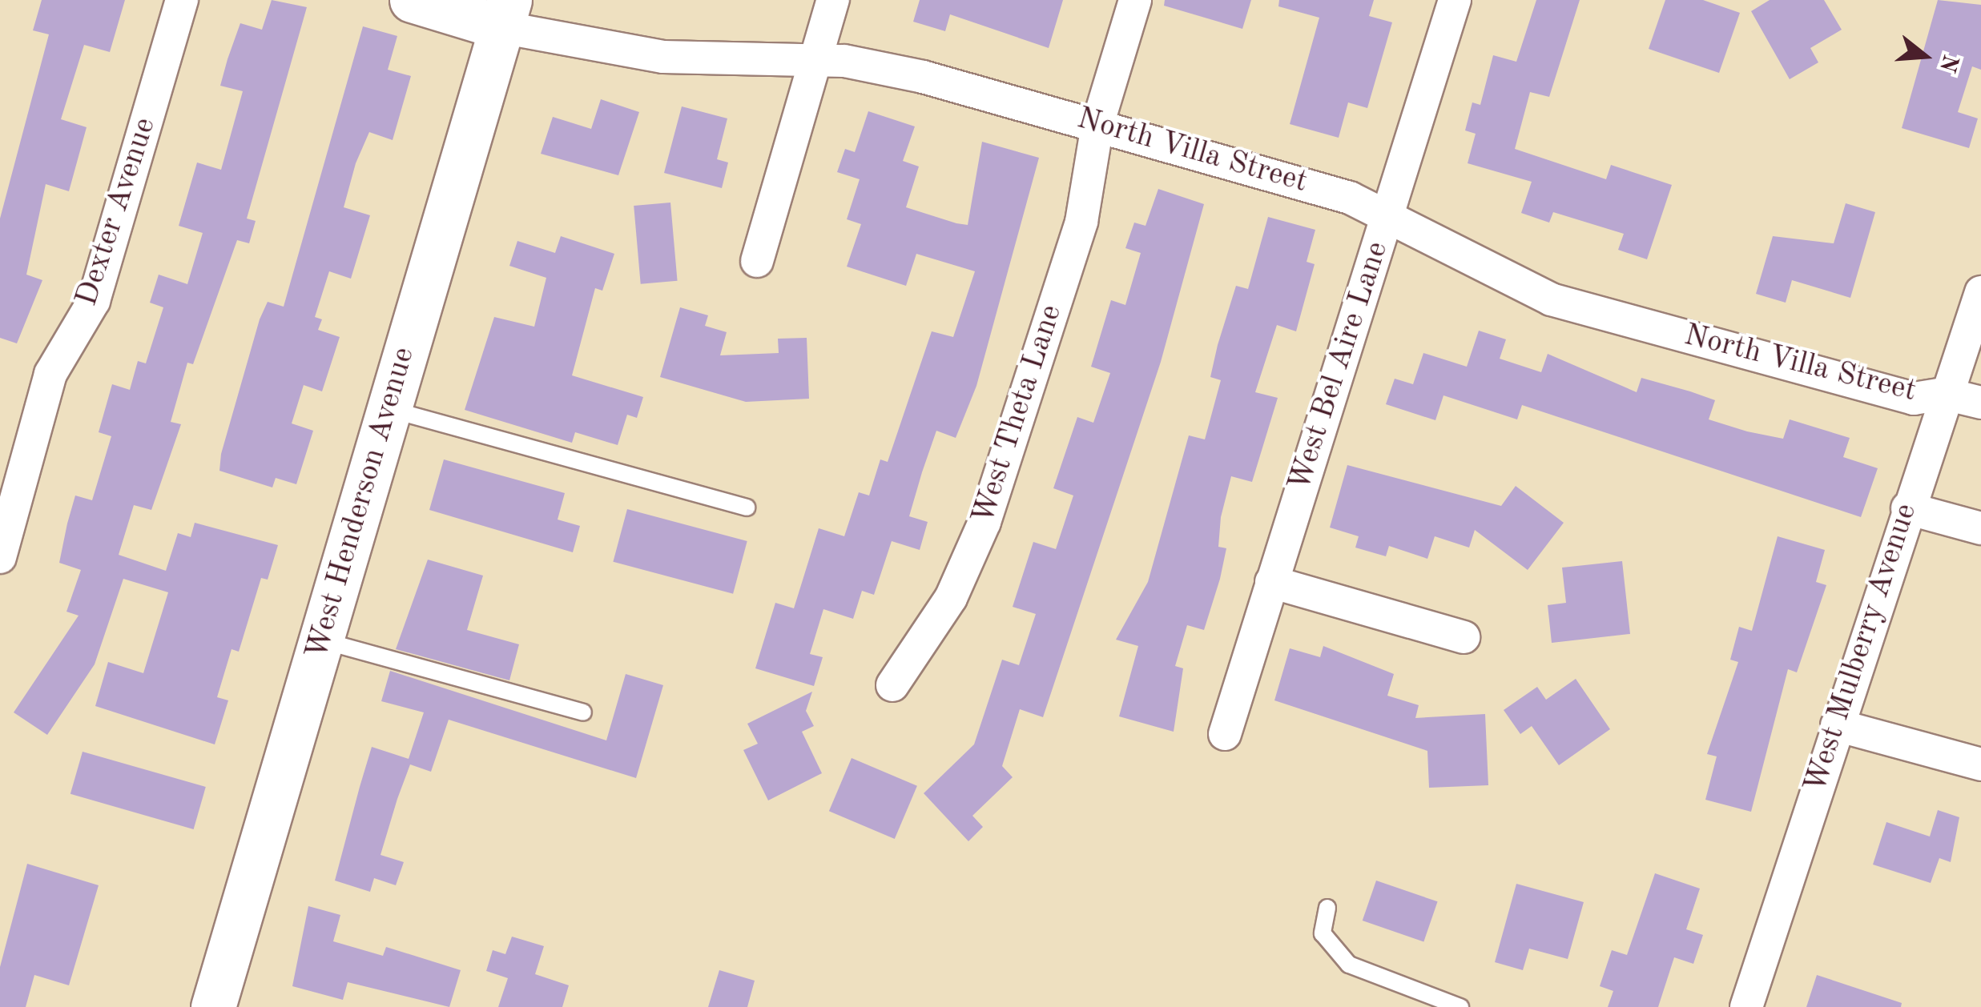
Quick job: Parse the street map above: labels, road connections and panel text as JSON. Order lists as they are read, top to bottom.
{
  "streets": {
    "main road": ["North Villa Street", "West Henderson Avenue"],
    "street": [
      "Dexter Avenue",
      "West Bel Aire Lane",
      "West Theta Lane",
      "West Mulberry Avenue"
    ]
  },
  "crossings": [
    ["North Villa Street", "West Bel Aire Lane"],
    ["North Villa Street", "West Theta Lane"],
    ["North Villa Street", "West Henderson Avenue"],
    ["North Villa Street", "West Mulberry Avenue"]
  ],
  "north": "right"
}
